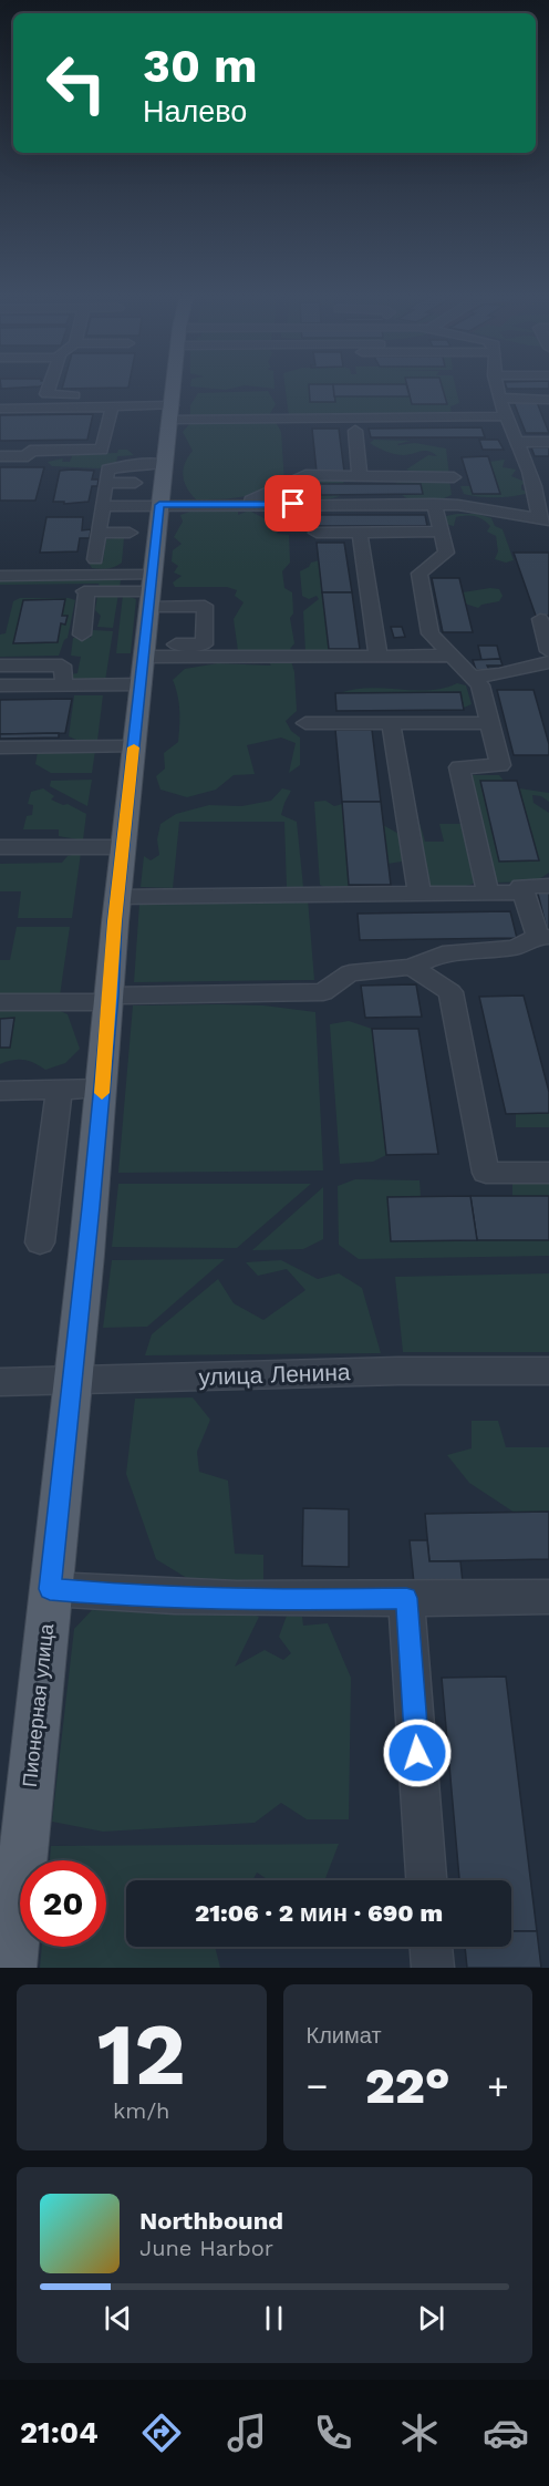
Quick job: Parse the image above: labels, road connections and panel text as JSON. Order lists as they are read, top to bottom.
{
  "streets": {
    "main road": ["Пионерная улица"],
    "street": ["улица Ленина"]
  },
  "crossings": [
    ["улица Ленина", "Пионерная улица"]
  ],
  "page": {
    "turn": ["30 m", "Налево"],
    "limit": "20",
    "trip": "21:06 · 2 мин · 690 m",
    "tile": [
      ["12", "km/h"],
      "Климат"
    ],
    "heat": ["−", "22°", "+"],
    "song": ["Northbound", "June Harbor"],
    "tabs": "21:04"
  }
}
